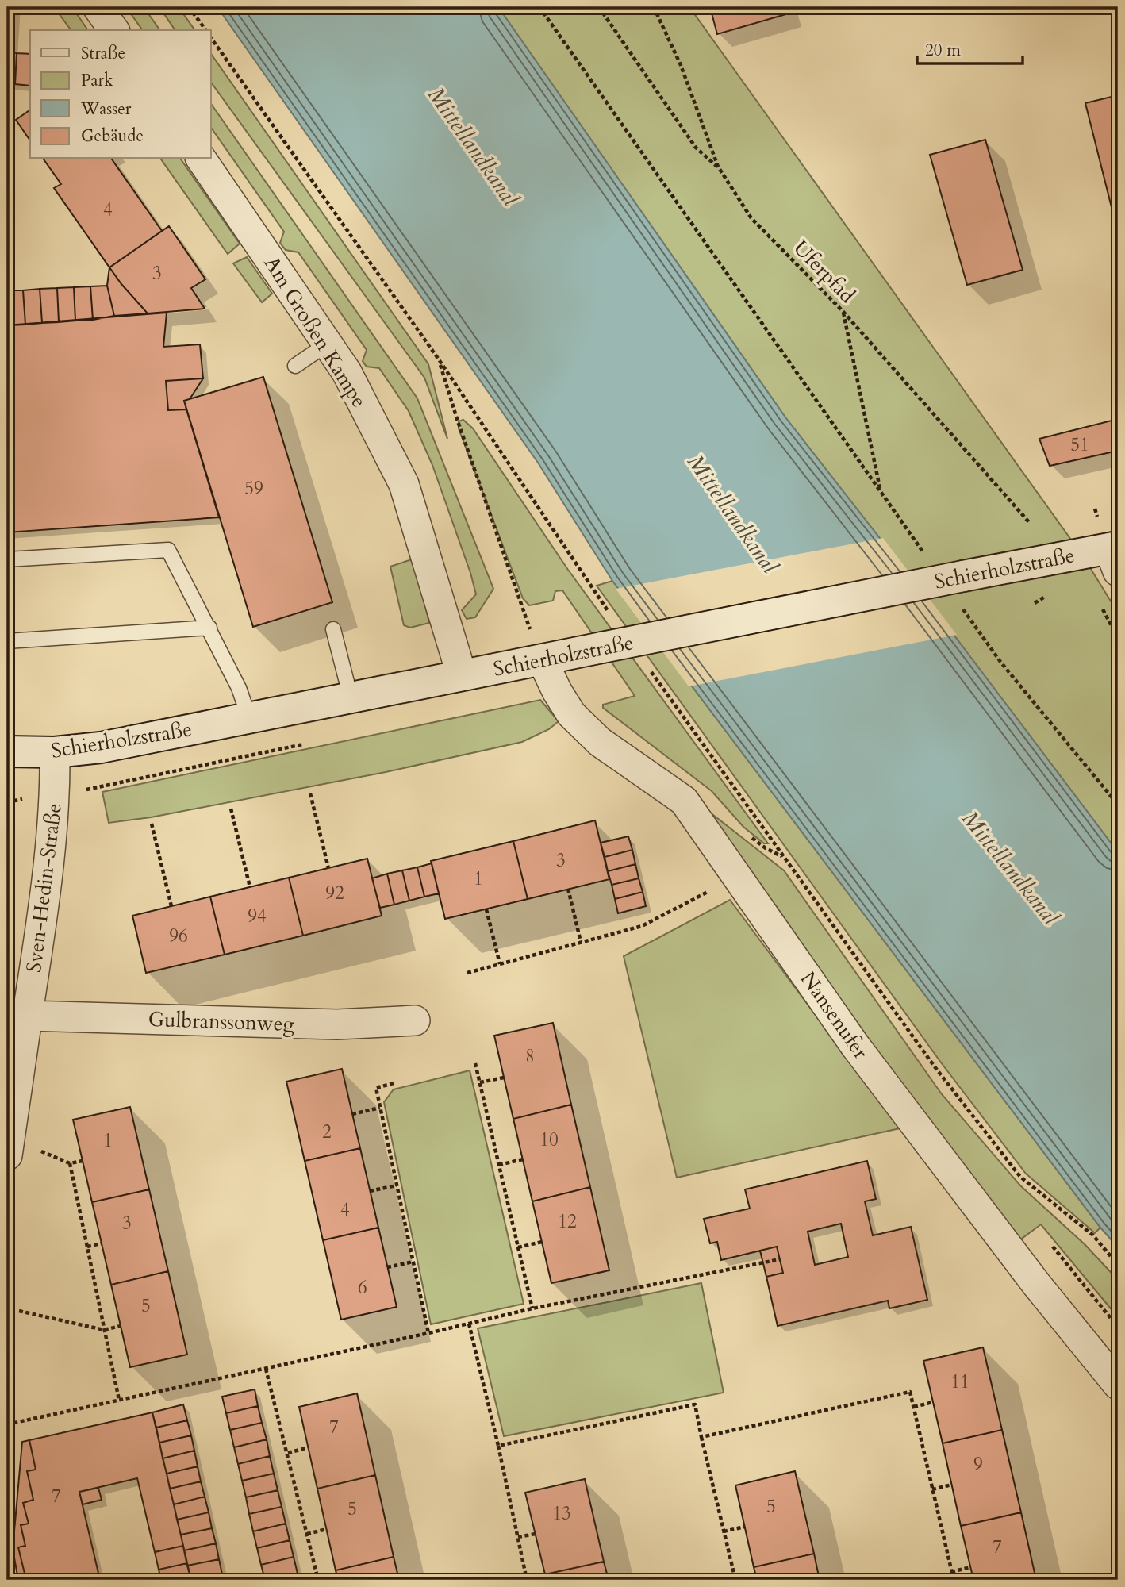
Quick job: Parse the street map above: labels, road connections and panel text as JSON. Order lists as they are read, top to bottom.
{
  "streets": {
    "street": [
      "Am Großen Kampe",
      "Schierholzstraße",
      "Sven-Hedin-Straße",
      "Nansenufer",
      "Gulbranssonweg"
    ],
    "path": ["Uferpfad"]
  },
  "crossings": [
    ["Am Großen Kampe", "Schierholzstraße"],
    ["Schierholzstraße", "Sven-Hedin-Straße"],
    ["Schierholzstraße", "Nansenufer"],
    ["Sven-Hedin-Straße", "Gulbranssonweg"]
  ],
  "water": ["Mittellandkanal"],
  "house_numbers": [
    "4",
    "3",
    "51",
    "59",
    "3",
    "1",
    "92",
    "94",
    "96",
    "8",
    "2",
    "10",
    "1",
    "4",
    "12",
    "3",
    "6",
    "5",
    "11",
    "7",
    "9",
    "7",
    "5",
    "5",
    "13",
    "7"
  ],
  "legend": [
    "Straße",
    "Park",
    "Wasser",
    "Gebäude"
  ],
  "scale_bar": "20 m"
}
